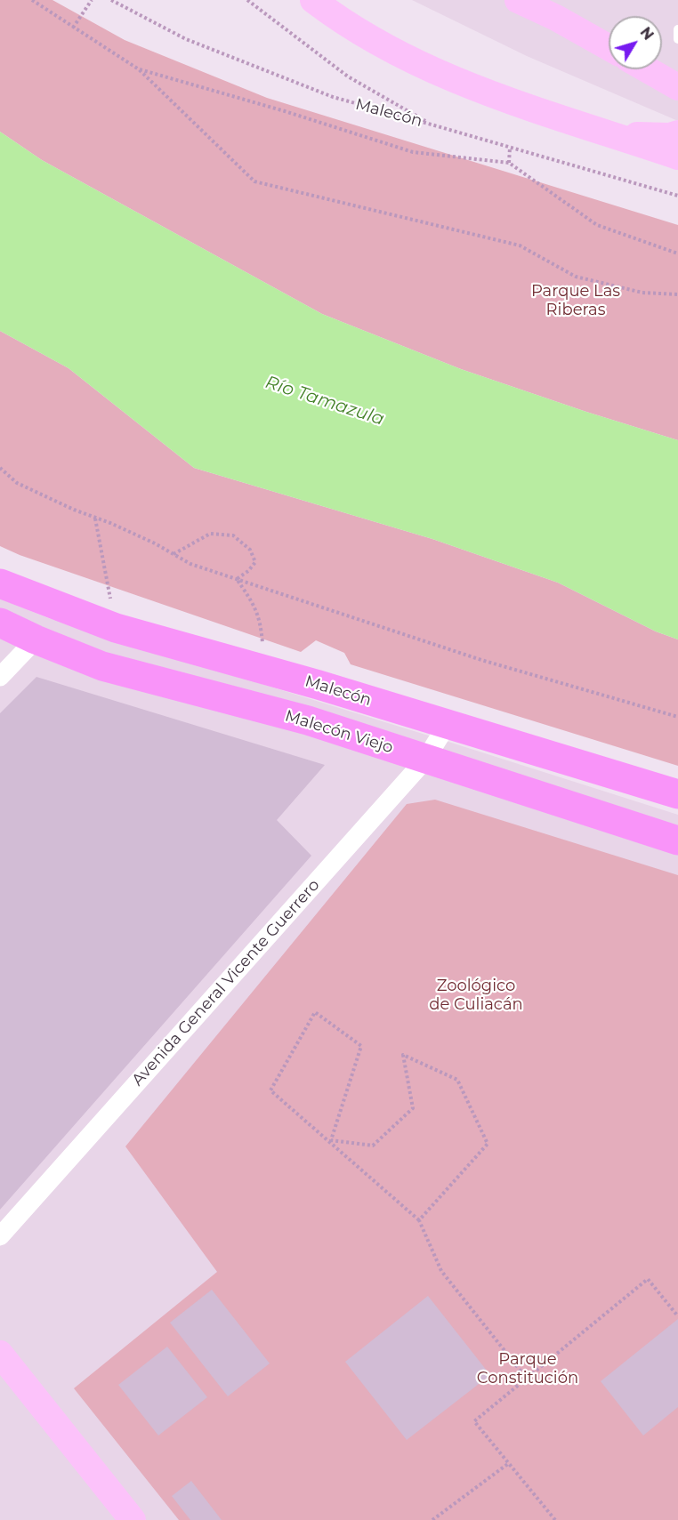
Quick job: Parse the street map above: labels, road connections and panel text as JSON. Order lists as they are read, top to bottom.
{
  "streets": {
    "main road": ["Malecón", "Malecón Viejo"],
    "street": ["Avenida General Vicente Guerrero"]
  },
  "crossings": [
    ["Malecón", "Avenida General Vicente Guerrero"],
    ["Malecón Viejo", "Avenida General Vicente Guerrero"]
  ],
  "water": ["Río Tamazula"],
  "parks": ["Parque Las Riberas", "Zoológico de Culiacán", "Parque Constitución"],
  "north": "top right"
}
